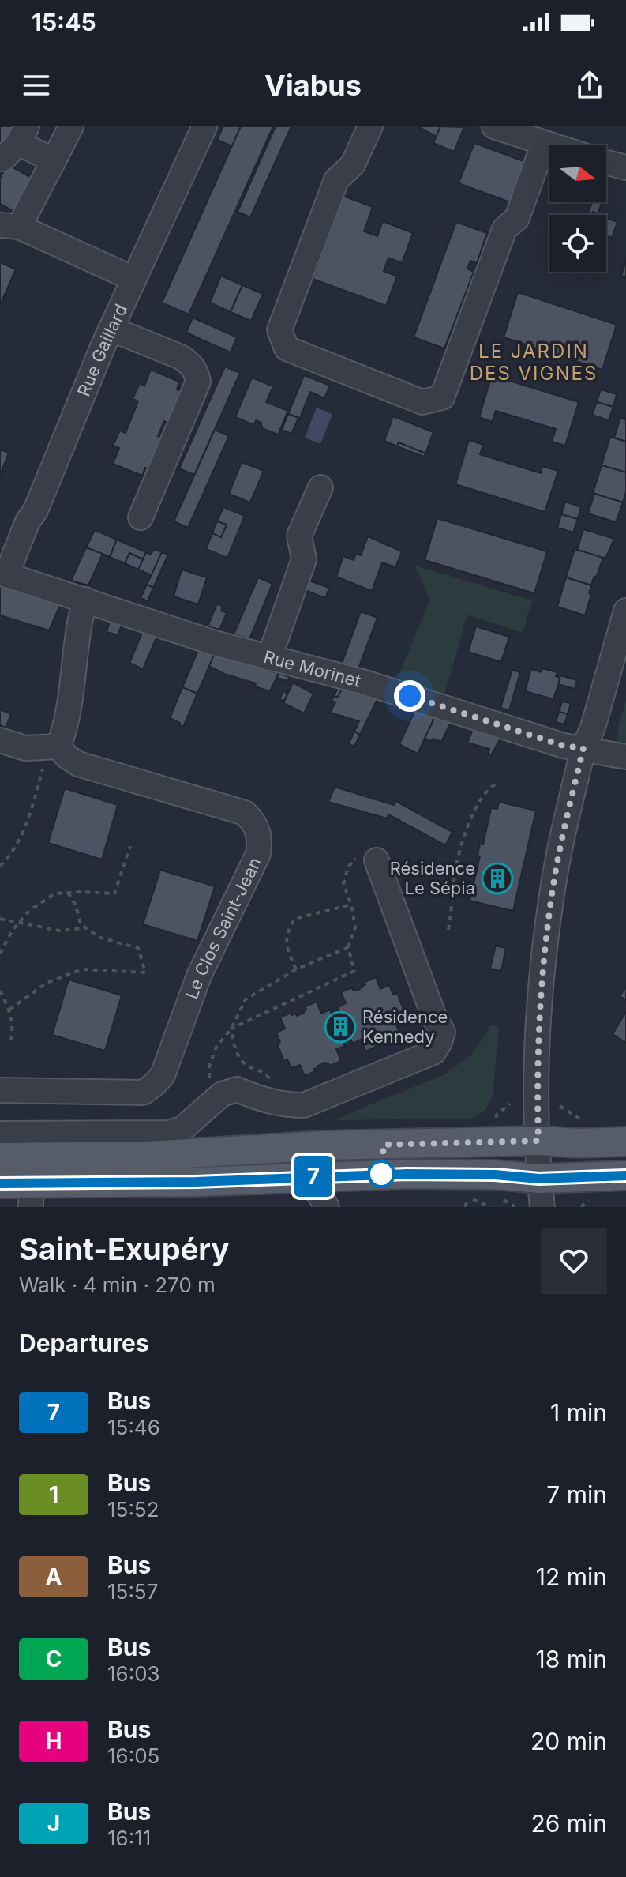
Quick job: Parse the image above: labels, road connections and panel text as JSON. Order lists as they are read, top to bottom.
{
  "streets": {
    "street": ["Rue Gaillard", "Rue Morinet", "Le Clos Saint-Jean"]
  },
  "crossings": [
    ["Rue Gaillard", "Rue Morinet"]
  ],
  "districts": ["LE JARDIN DES VIGNES"],
  "places": {
    "building": ["Résidence Le Sépia", "Résidence Kennedy"]
  },
  "lines": ["bus line 7"],
  "north": "right",
  "page": {
    "status": "15:45",
    "header": "Viabus",
    "on_map": "7",
    "heading": [
      ["Saint-Exupéry", "Walk · 4 min · 270 m"],
      "Departures"
    ],
    "list": [
      {
        "mark": "7",
        "name": "Bus",
        "note": "15:46",
        "value": "1 min"
      },
      {
        "mark": "1",
        "name": "Bus",
        "note": "15:52",
        "value": "7 min"
      },
      {
        "mark": "A",
        "name": "Bus",
        "note": "15:57",
        "value": "12 min"
      },
      {
        "mark": "C",
        "name": "Bus",
        "note": "16:03",
        "value": "18 min"
      },
      {
        "mark": "H",
        "name": "Bus",
        "note": "16:05",
        "value": "20 min"
      },
      {
        "mark": "J",
        "name": "Bus",
        "note": "16:11",
        "value": "26 min"
      }
    ]
  }
}
